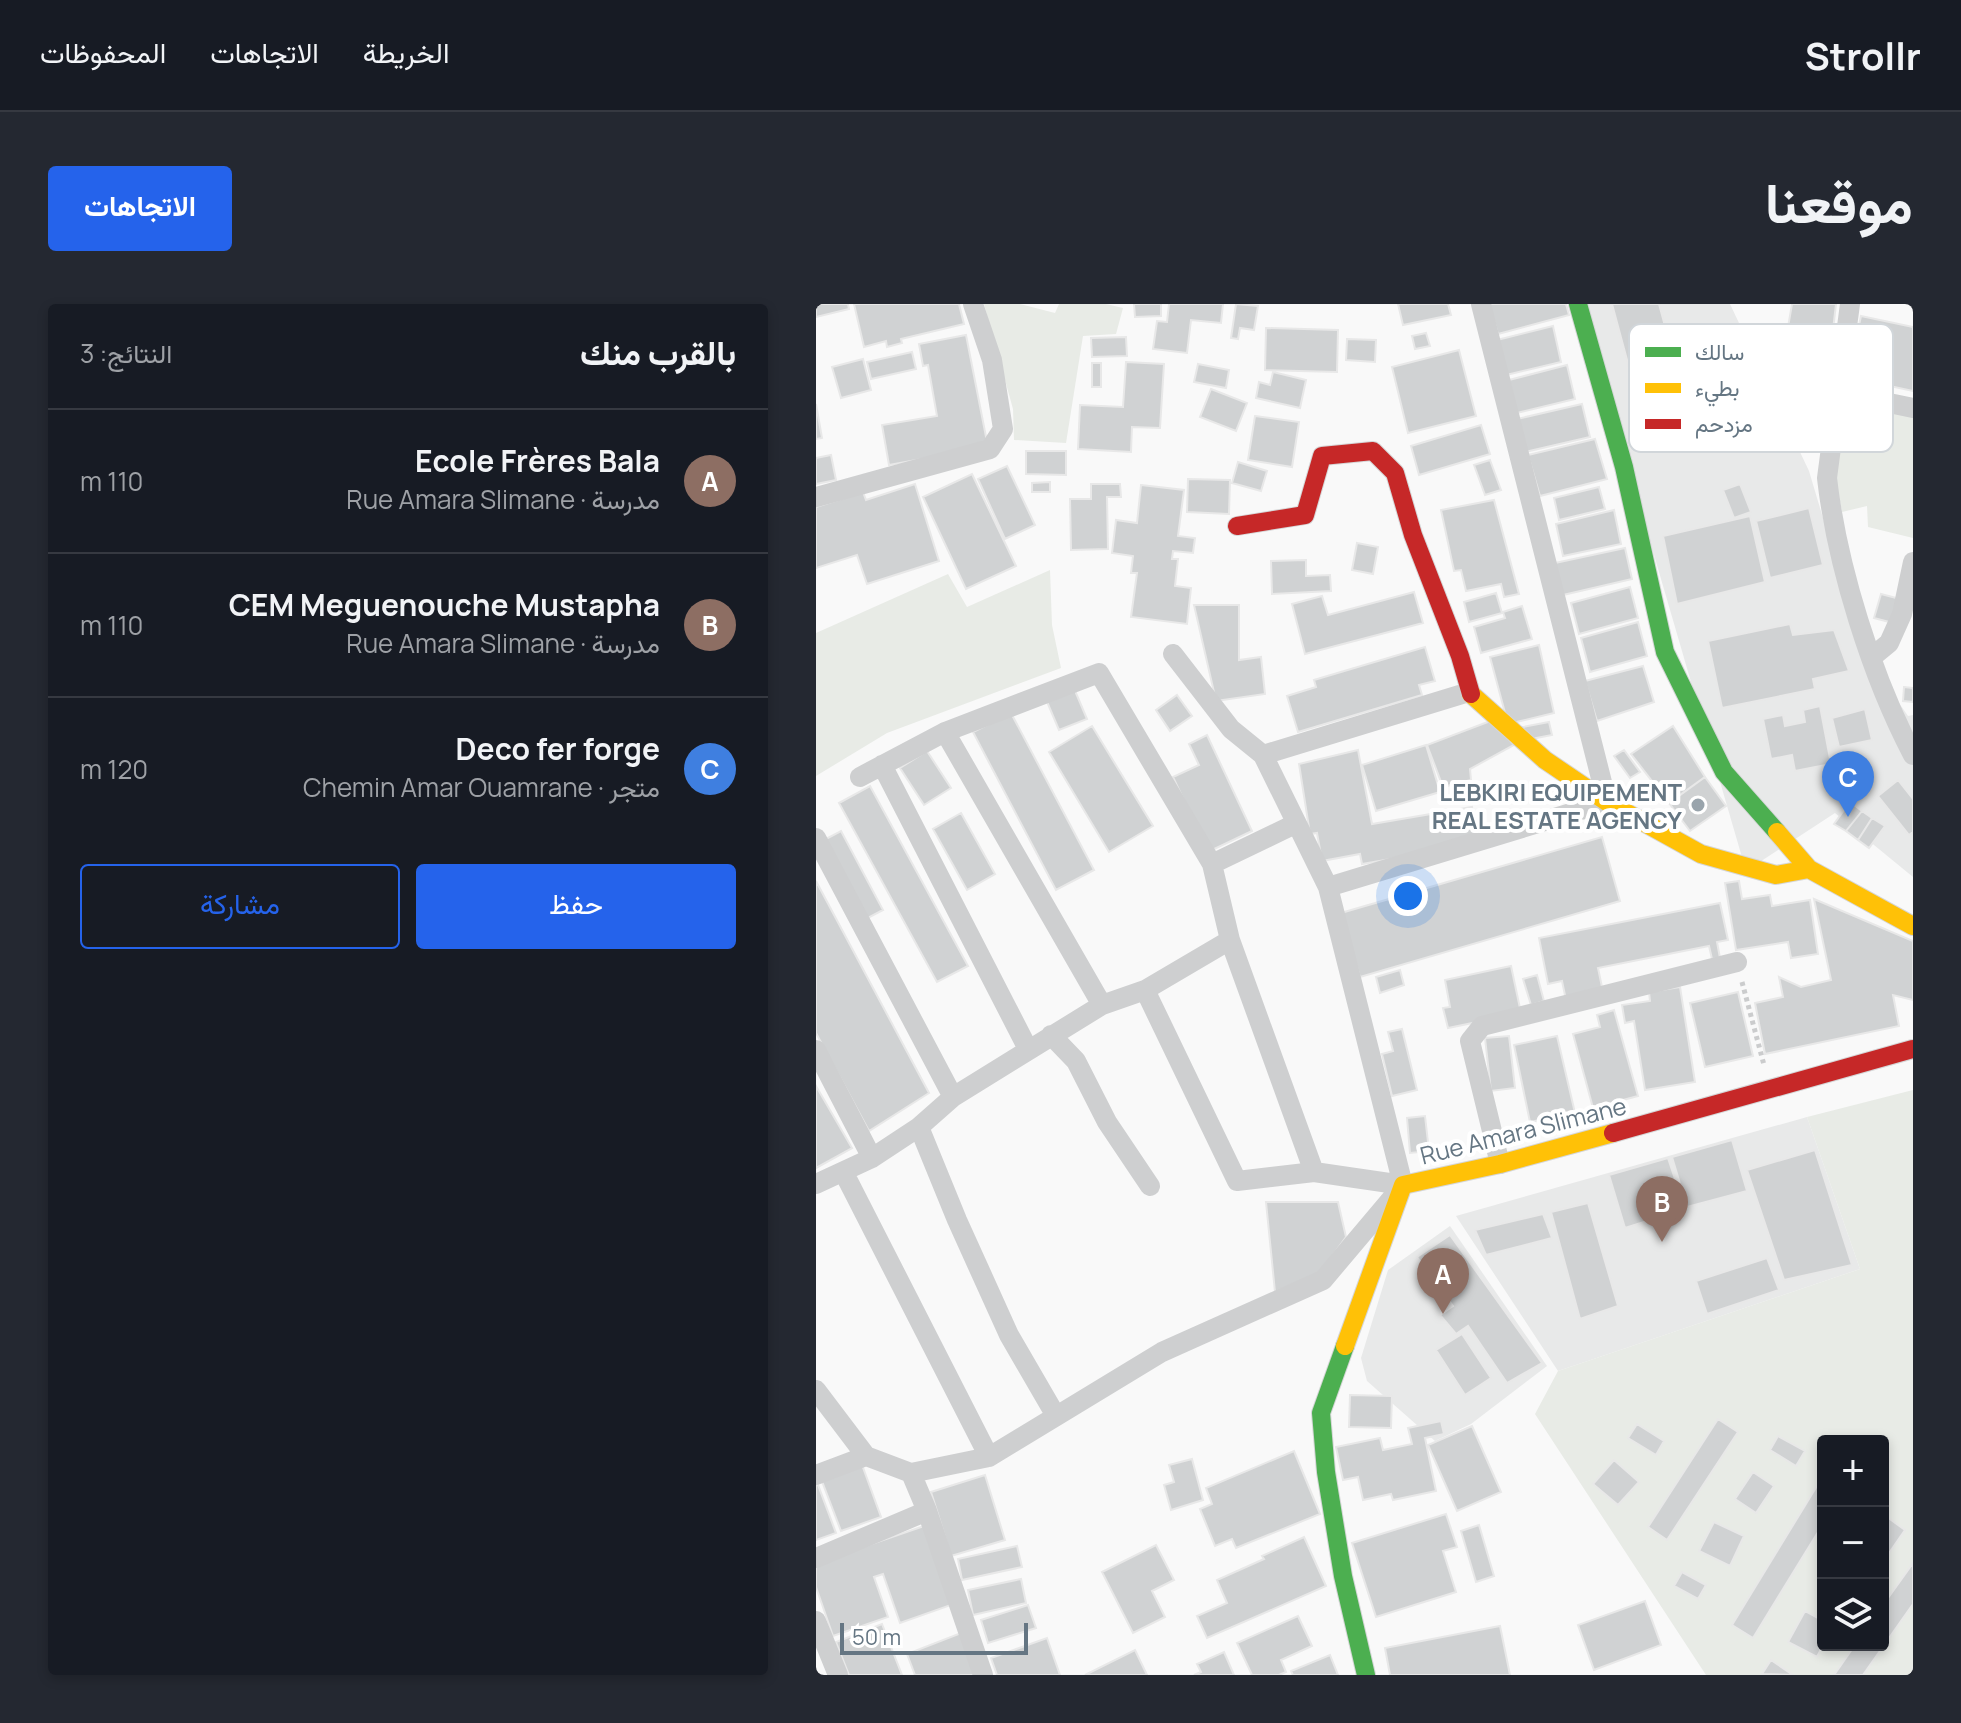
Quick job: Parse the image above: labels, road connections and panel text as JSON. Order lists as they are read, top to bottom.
{
  "streets": {
    "street": ["Rue Amara Slimane"]
  },
  "places": ["LEBKIRI EQUIPEMENT REAL ESTATE AGENCY"],
  "legend": ["سالك", "بطيء", "مزدحم"],
  "scale_bar": "50 m",
  "page": {
    "header": "Strollr",
    "nav": ["الخريطة", "الاتجاهات", "المحفوظات"],
    "title": "موقعنا",
    "buttons": [
      "الاتجاهات",
      ["حفظ", "مشاركة"]
    ],
    "heading": ["بالقرب منك", "النتائج: 3"],
    "list": [
      {
        "mark": "A",
        "name": "Ecole Frères Bala",
        "note": "مدرسة · Rue Amara Slimane",
        "value": "110 m"
      },
      {
        "mark": "B",
        "name": "CEM Meguenouche Mustapha",
        "note": "مدرسة · Rue Amara Slimane",
        "value": "110 m"
      },
      {
        "mark": "C",
        "name": "Deco fer forge",
        "note": "متجر · Chemin Amar Ouamrane",
        "value": "120 m"
      }
    ],
    "pins": ["C", "B", "A"],
    "map_buttons": ["+", "−"],
    "scale": "50 m"
  }
}
